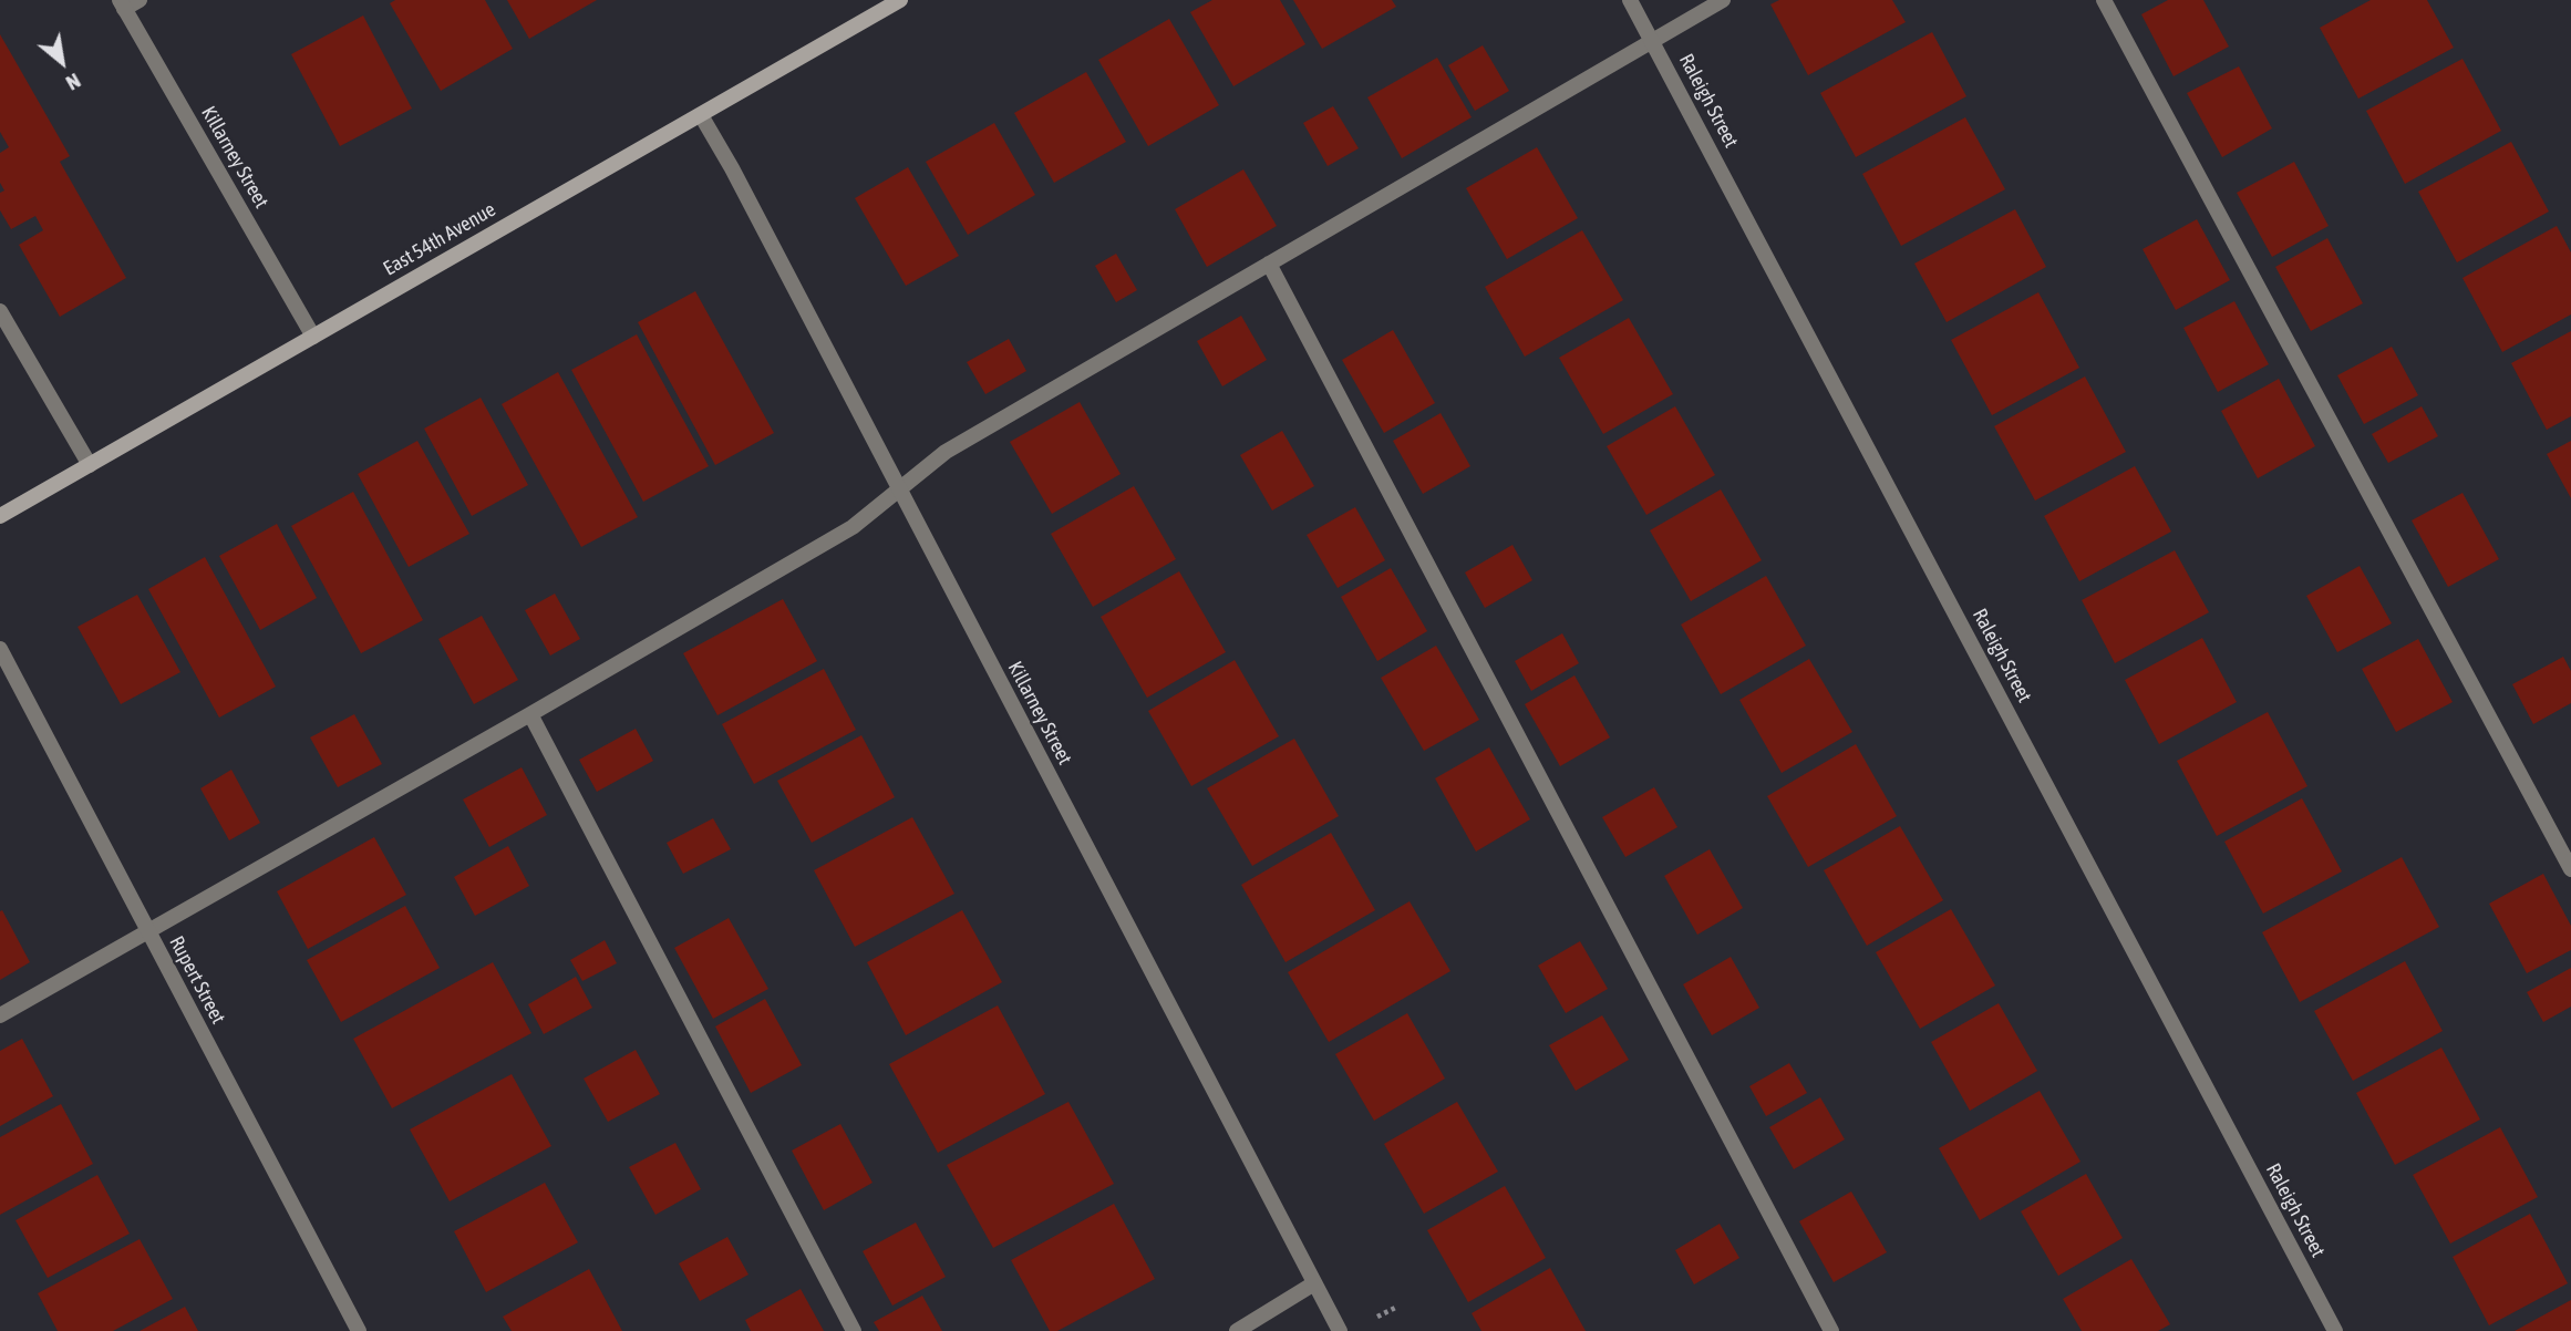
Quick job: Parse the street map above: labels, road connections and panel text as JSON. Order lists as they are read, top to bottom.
{
  "streets": {
    "street": [
      "Raleigh Street",
      "Killarney Street",
      "East 54th Avenue",
      "Rupert Street"
    ]
  },
  "crossings": [
    ["Killarney Street", "East 54th Avenue"]
  ],
  "north": "bottom right"
}
